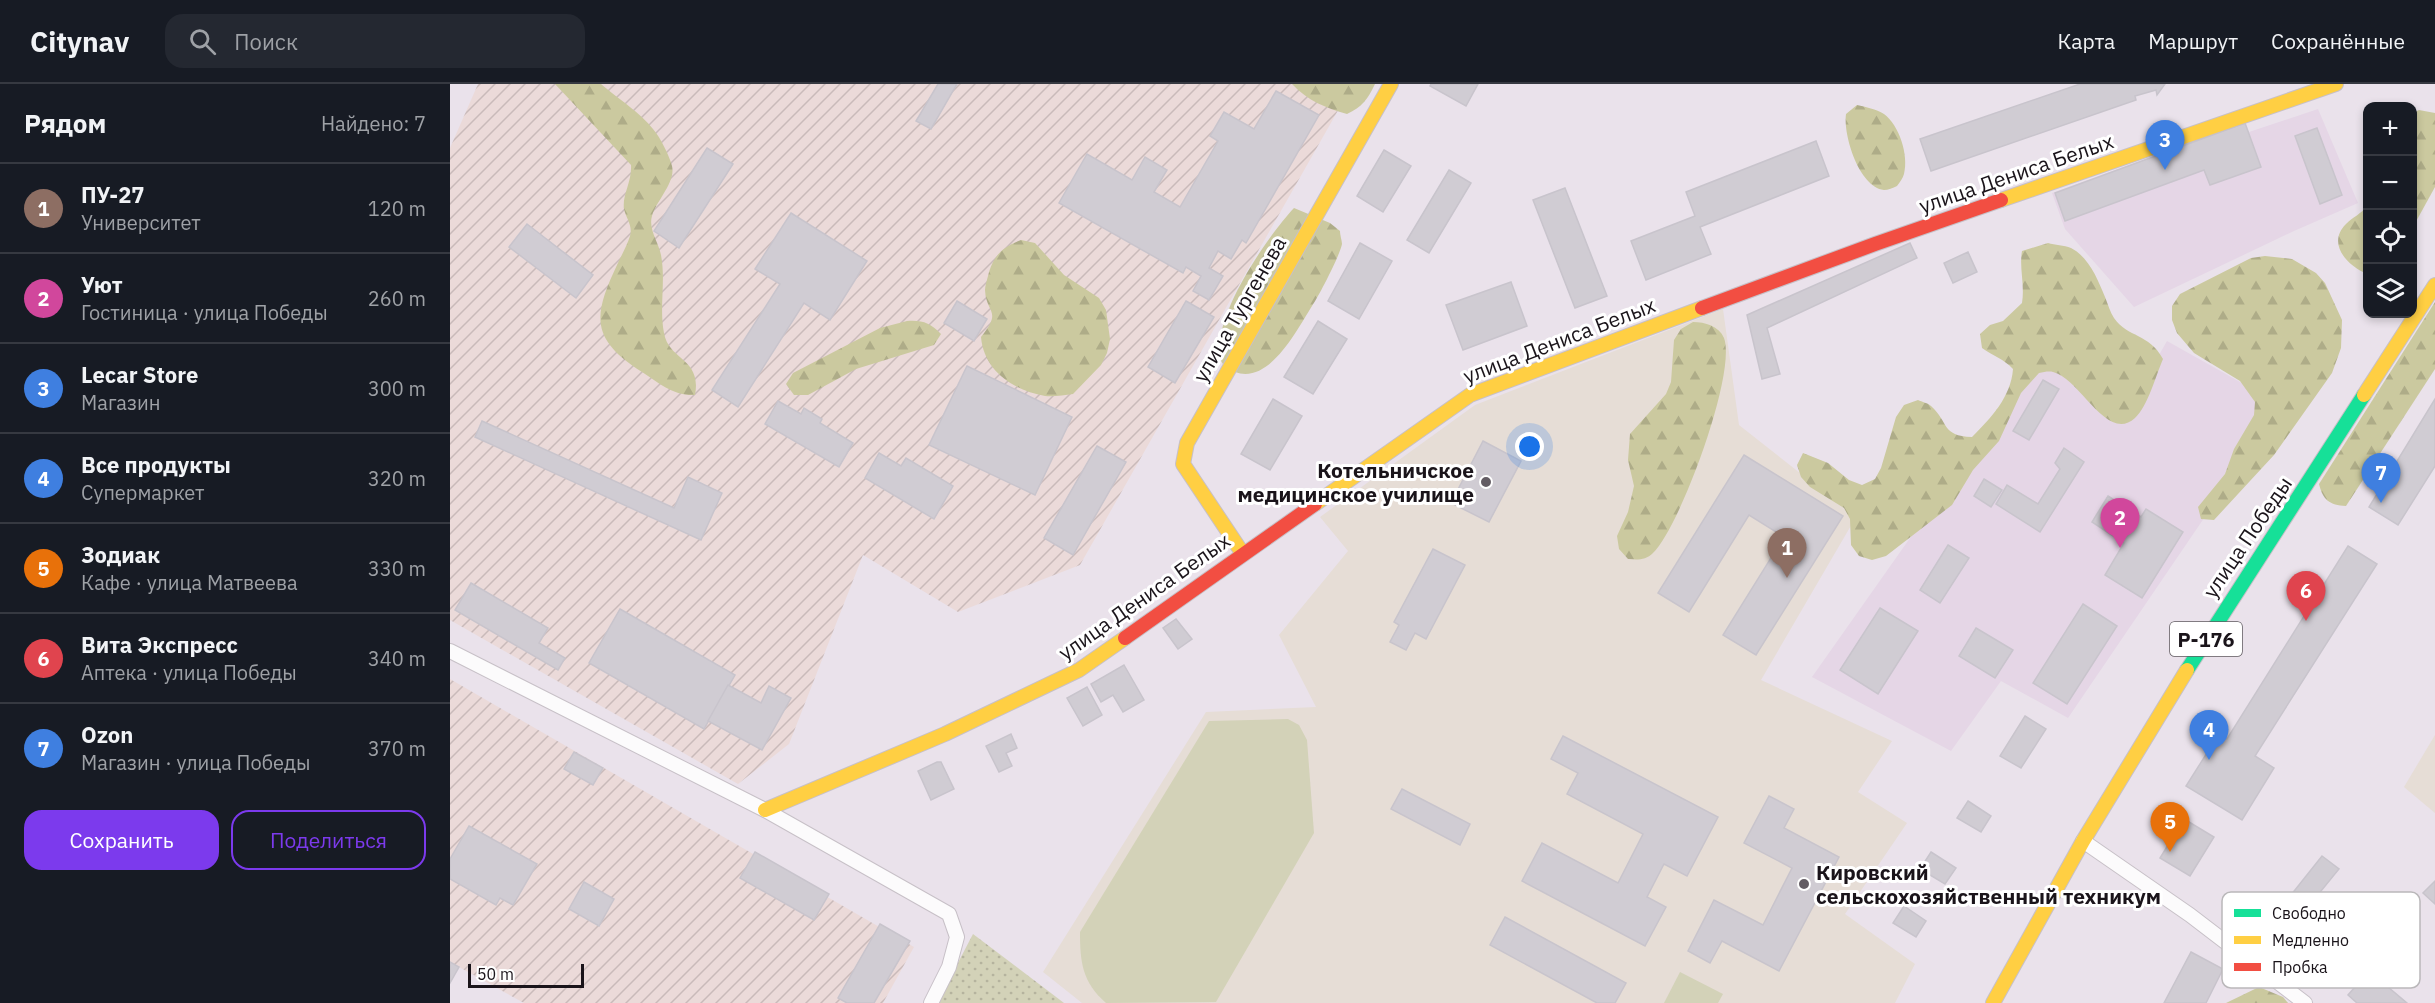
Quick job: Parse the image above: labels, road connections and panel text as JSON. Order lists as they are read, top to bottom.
{
  "streets": {
    "main road": [
      "улица Дениса Белых",
      "улица Тургенева",
      "улица Победы",
      "Р-176"
    ]
  },
  "crossings": [
    ["улица Дениса Белых", "улица Тургенева"]
  ],
  "places": ["Котельничское медицинское училище", "Кировский сельскохозяйственный техникум"],
  "legend": ["Свободно", "Медленно", "Пробка"],
  "scale_bar": "50 m",
  "page": {
    "header": "Citynav",
    "search": "Поиск",
    "nav": ["Карта", "Маршрут", "Сохранённые"],
    "heading": ["Рядом", "Найдено: 7"],
    "map_buttons": ["+", "−"],
    "pins": [
      "3",
      "7",
      "2",
      "1",
      "6",
      "4",
      "5"
    ],
    "list": [
      {
        "mark": "1",
        "name": "ПУ-27",
        "note": "Университет",
        "value": "120 m"
      },
      {
        "mark": "2",
        "name": "Уют",
        "note": "Гостиница · улица Победы",
        "value": "260 m"
      },
      {
        "mark": "3",
        "name": "Lecar Store",
        "note": "Магазин",
        "value": "300 m"
      },
      {
        "mark": "4",
        "name": "Все продукты",
        "note": "Супермаркет",
        "value": "320 m"
      },
      {
        "mark": "5",
        "name": "Зодиак",
        "note": "Кафе · улица Матвеева",
        "value": "330 m"
      },
      {
        "mark": "6",
        "name": "Вита Экспресс",
        "note": "Аптека · улица Победы",
        "value": "340 m"
      },
      {
        "mark": "7",
        "name": "Ozon",
        "note": "Магазин · улица Победы",
        "value": "370 m"
      }
    ],
    "buttons": ["Сохранить", "Поделиться"],
    "scale": "50 m"
  }
}
